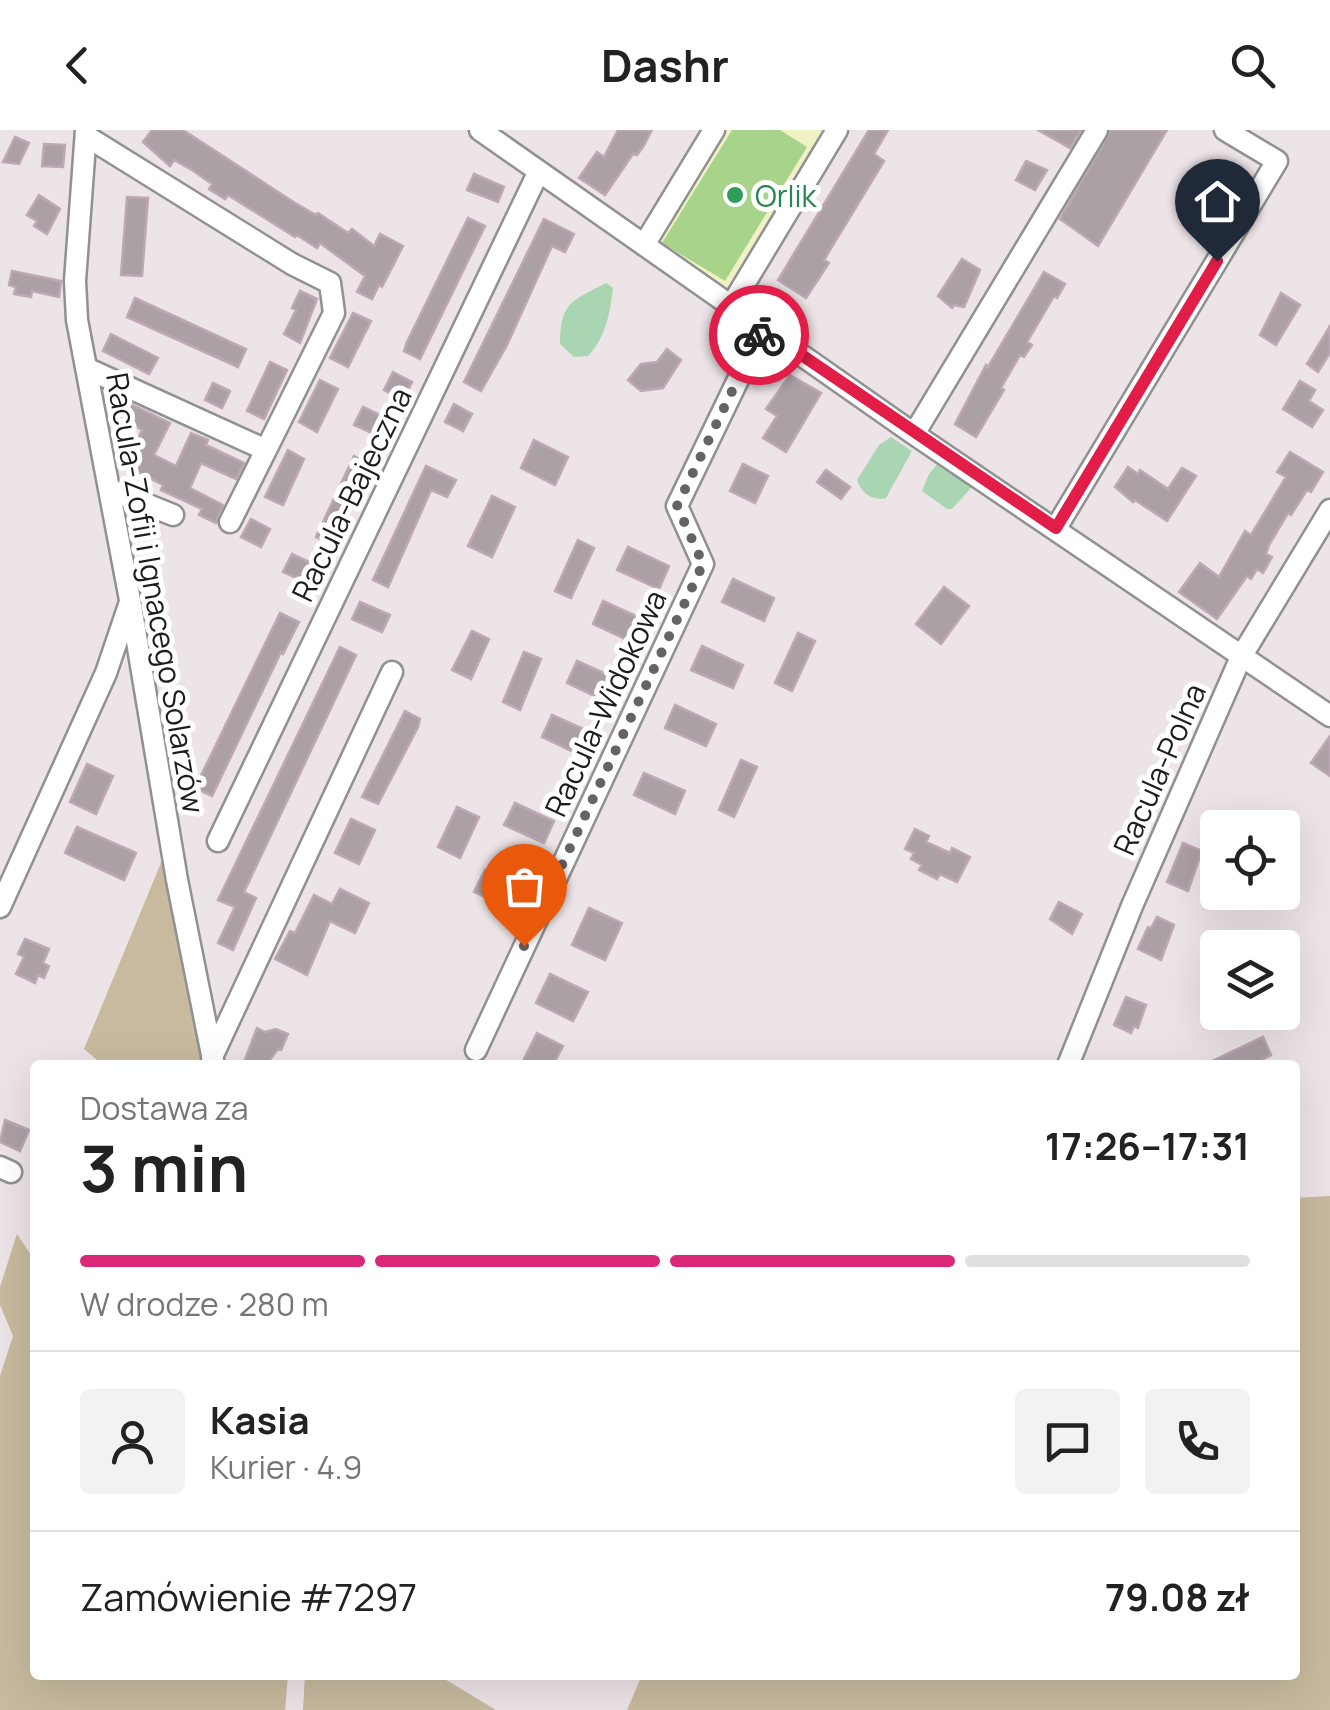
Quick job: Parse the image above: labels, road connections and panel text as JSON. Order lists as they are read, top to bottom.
{
  "streets": {
    "street": [
      "Racula-Bajeczna",
      "Racula-Zofii i Ignacego Solarzów",
      "Racula-Widokowa",
      "Racula-Polna"
    ]
  },
  "places": ["Orlik"],
  "page": {
    "header": "Dashr",
    "heading": ["3 min", "Dostawa za", "17:26–17:31"],
    "panel": [
      "Kasia",
      "Kurier · 4.9",
      "Zamówienie #7297",
      "79.08 zł"
    ],
    "bar": "W drodze · 280 m"
  }
}
